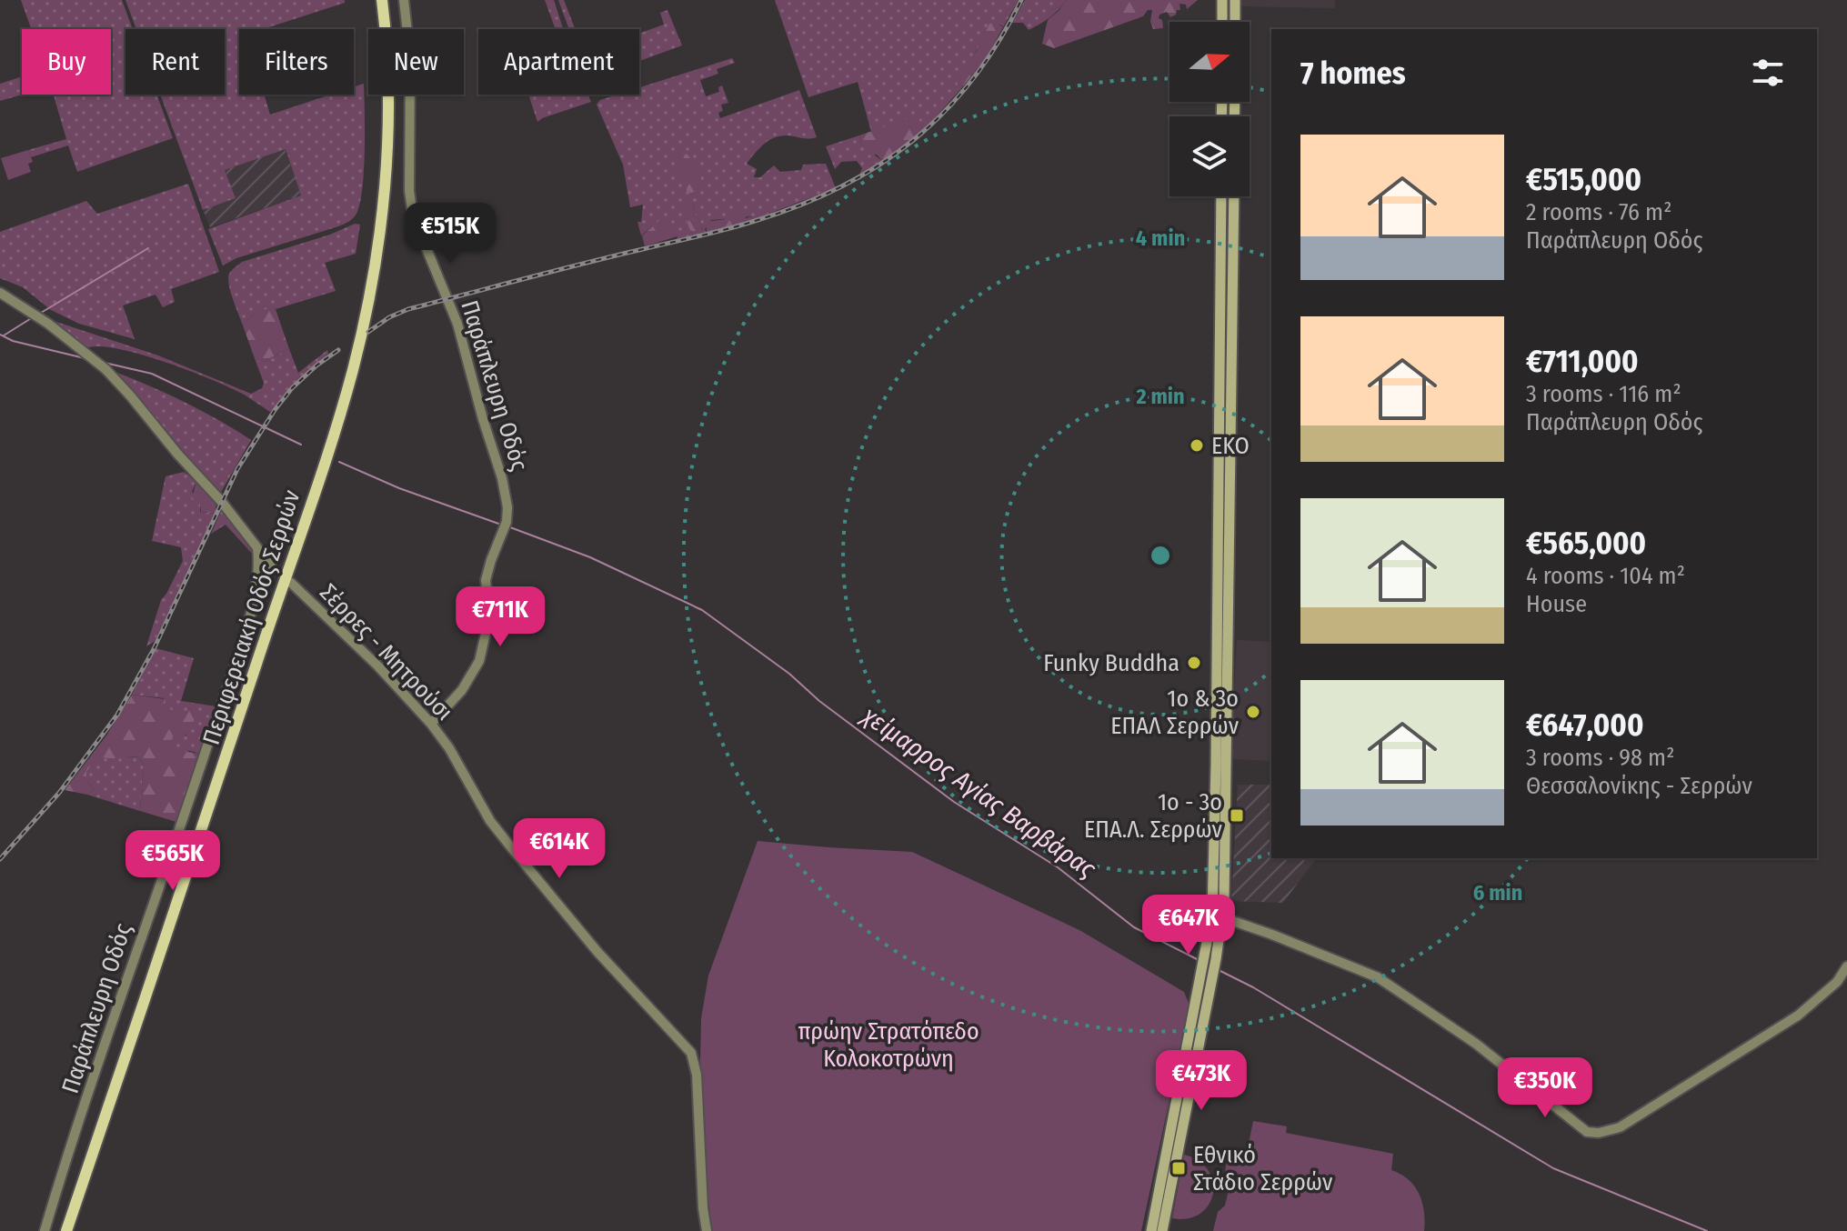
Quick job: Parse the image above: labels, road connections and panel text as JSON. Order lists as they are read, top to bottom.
{
  "streets": {
    "main road": ["Περιφερειακή Οδός Σερρών"],
    "street": ["Παράπλευρη Οδός", "Σέρρες - Μητρούσι"]
  },
  "crossings": [
    ["Παράπλευρη Οδός", "Σέρρες - Μητρούσι"]
  ],
  "water": ["χείμαρρος Αγίας Βαρβάρας"],
  "parks": ["πρώην Στρατόπεδο Κολοκοτρώνη"],
  "places": {
    "other": ["EKO", "Funky Buddha", "1ο & 3ο ΕΠΑΛ Σερρών"],
    "transit": ["1ο - 3ο ΕΠΑ.Λ. Σερρών", "Εθνικό Στάδιο Σερρών"]
  },
  "north": "right",
  "page": {
    "chip": [
      "Buy",
      "Rent",
      "Filters",
      "New",
      "Apartment"
    ],
    "heading": "7 homes",
    "list": [
      {
        "name": "€515,000",
        "note": "2 rooms · 76 m² · Παράπλευρη Οδός"
      },
      {
        "name": "€711,000",
        "note": "3 rooms · 116 m² · Παράπλευρη Οδός"
      },
      {
        "name": "€565,000",
        "note": "4 rooms · 104 m² · House"
      },
      {
        "name": "€647,000",
        "note": "3 rooms · 98 m² · Θεσσαλονίκης - Σερρών"
      }
    ],
    "price": [
      "€515K",
      "€711K",
      "€614K",
      "€565K",
      "€647K",
      "€473K",
      "€350K"
    ]
  },
  "rings": ["4 min", "2 min", "6 min"]
}
